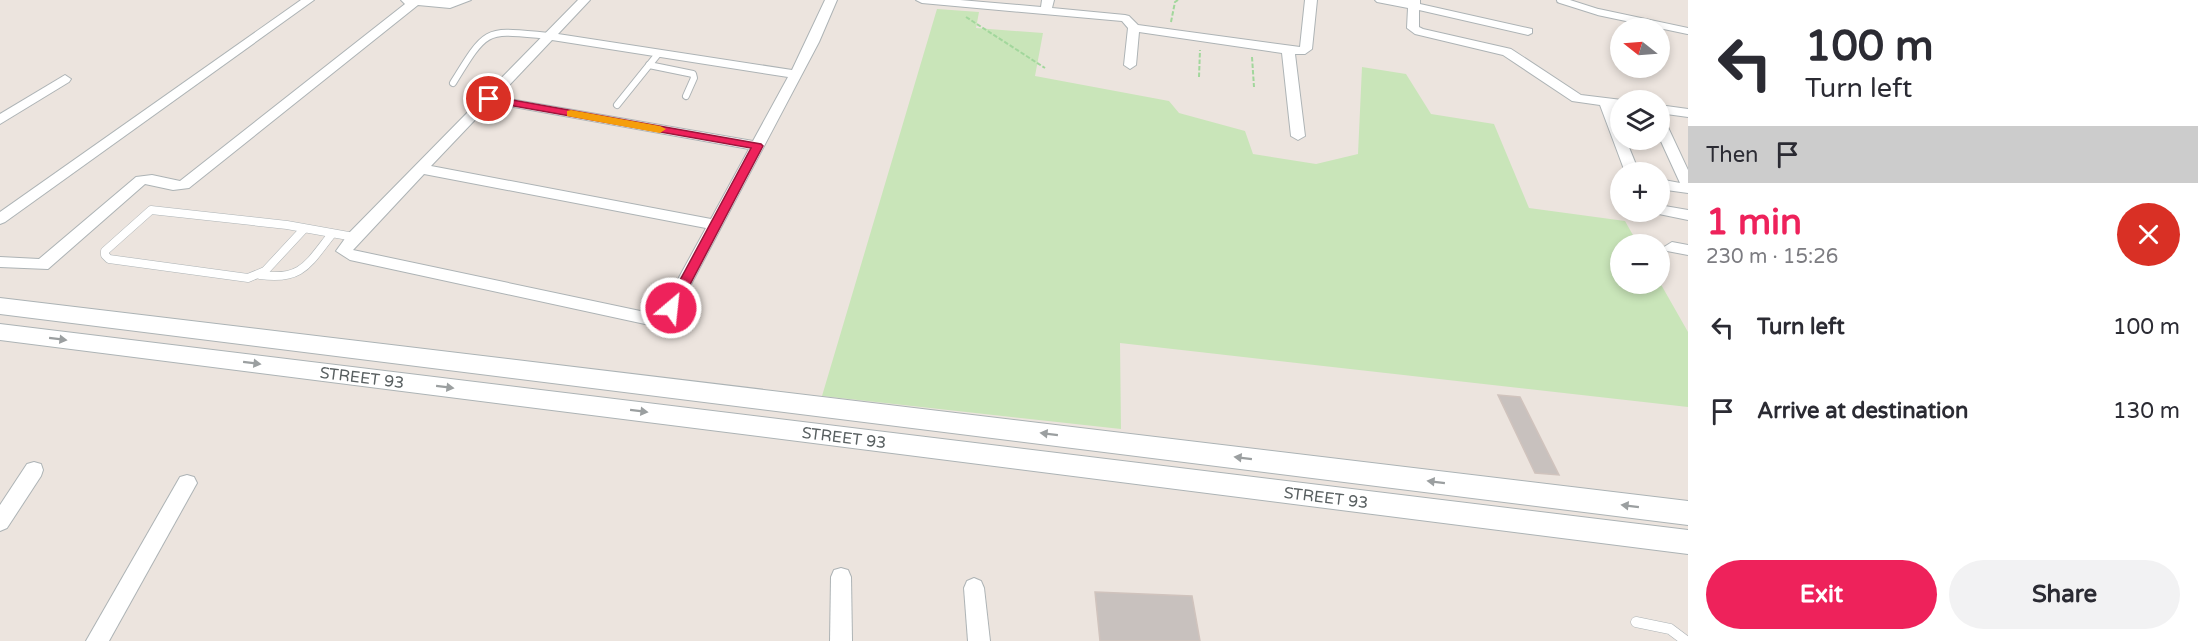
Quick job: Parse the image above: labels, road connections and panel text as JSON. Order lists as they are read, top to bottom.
{
  "streets": {
    "street": ["STREET 93"]
  },
  "north": "left",
  "page": {
    "turn": ["100 m", "Turn left"],
    "map_buttons": ["+", "−"],
    "then": "Then",
    "heading": ["1 min", "230 m · 15:26"],
    "list": [
      {
        "name": "Turn left",
        "value": "100 m"
      },
      {
        "name": "Arrive at destination",
        "value": "130 m"
      }
    ],
    "buttons": ["Exit", "Share"]
  }
}
